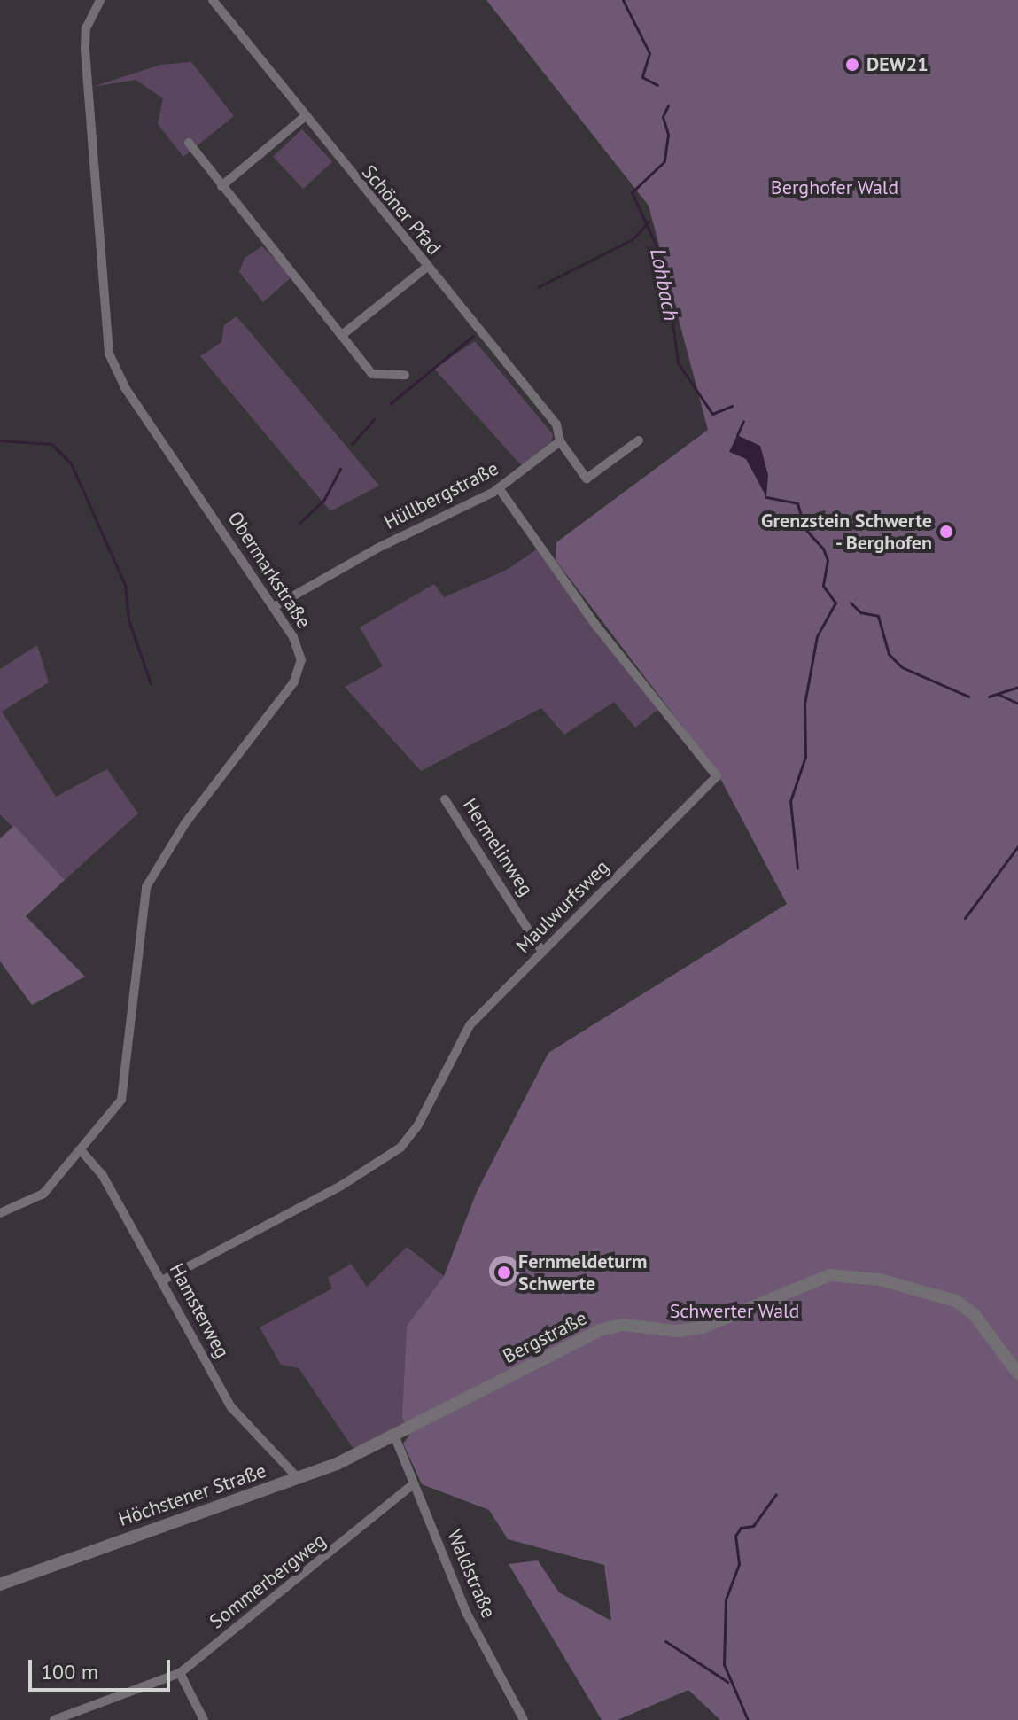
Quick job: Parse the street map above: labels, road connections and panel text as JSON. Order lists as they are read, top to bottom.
{
  "streets": {
    "main road": ["Bergstraße", "Höchstener Straße"],
    "street": [
      "Schöner Pfad",
      "Hüllbergstraße",
      "Obermarkstraße",
      "Hermelinweg",
      "Maulwurfsweg",
      "Hamsterweg",
      "Waldstraße",
      "Sommerbergweg"
    ]
  },
  "crossings": [
    ["Schöner Pfad", "Hüllbergstraße"],
    ["Hüllbergstraße", "Obermarkstraße"],
    ["Hüllbergstraße", "Maulwurfsweg"],
    ["Obermarkstraße", "Hamsterweg"],
    ["Hermelinweg", "Maulwurfsweg"],
    ["Maulwurfsweg", "Hamsterweg"],
    ["Hamsterweg", "Höchstener Straße"],
    ["Bergstraße", "Höchstener Straße"],
    ["Bergstraße", "Waldstraße"],
    ["Höchstener Straße", "Waldstraße"],
    ["Waldstraße", "Sommerbergweg"]
  ],
  "water": ["Lohbach"],
  "parks": ["Berghofer Wald", "Schwerter Wald"],
  "places": ["DEW21", "Grenzstein Schwerte - Berghofen", "Fernmeldeturm Schwerte"],
  "scale_bar": "100 m"
}
